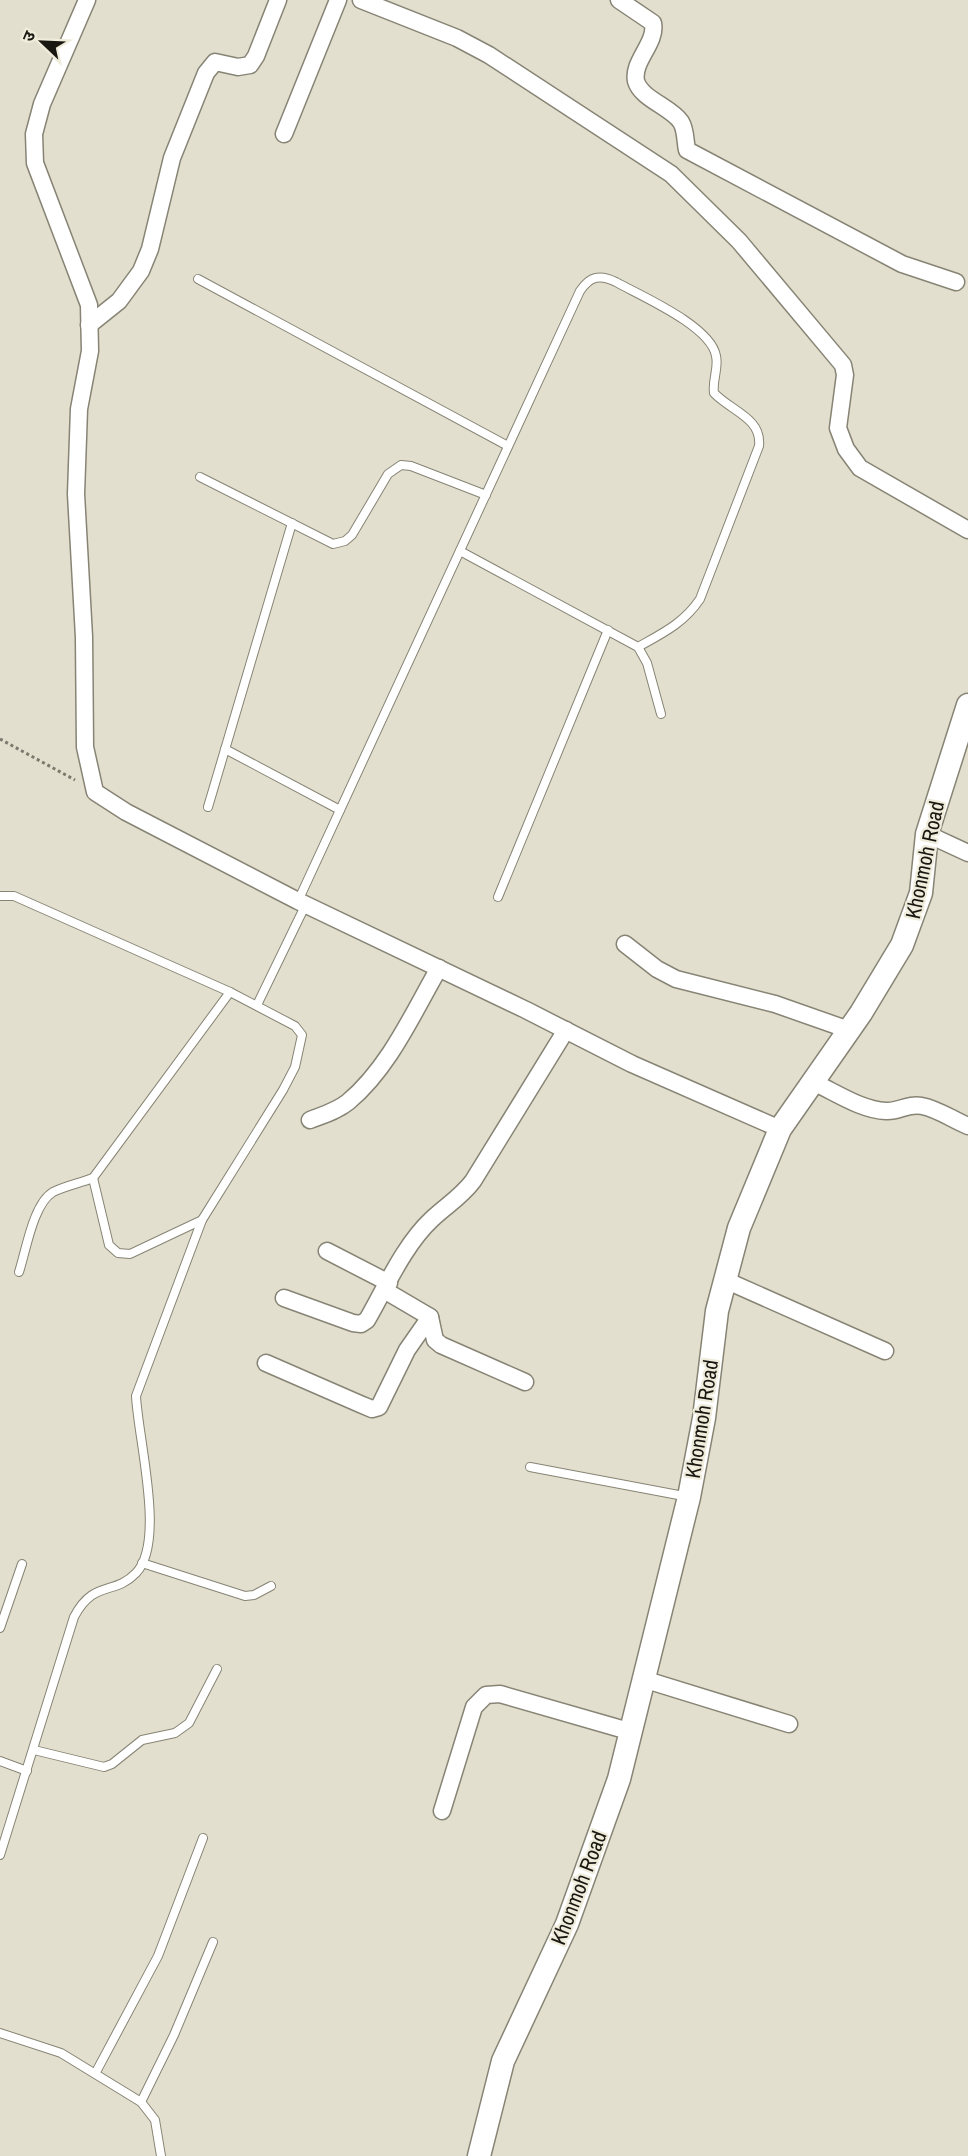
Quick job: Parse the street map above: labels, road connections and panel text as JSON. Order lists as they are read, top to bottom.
{
  "streets": {
    "main road": ["Khonmoh Road"]
  },
  "north": "top left"
}
